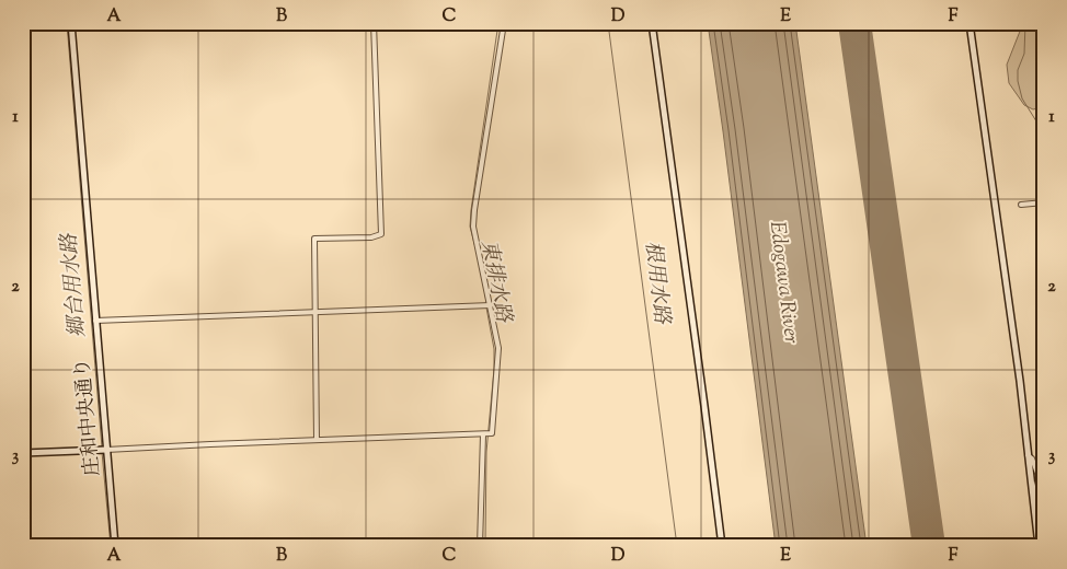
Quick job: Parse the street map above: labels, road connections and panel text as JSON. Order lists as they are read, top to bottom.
{
  "streets": {
    "street": ["庄和中央通り"]
  },
  "water": [
    "東排水路",
    "根用水路",
    "Edogawa River",
    "郷台用水路"
  ],
  "grid": {
    "columns": [
      "A",
      "B",
      "C",
      "D",
      "E",
      "F"
    ],
    "rows": ["1", "2", "3"]
  }
}
